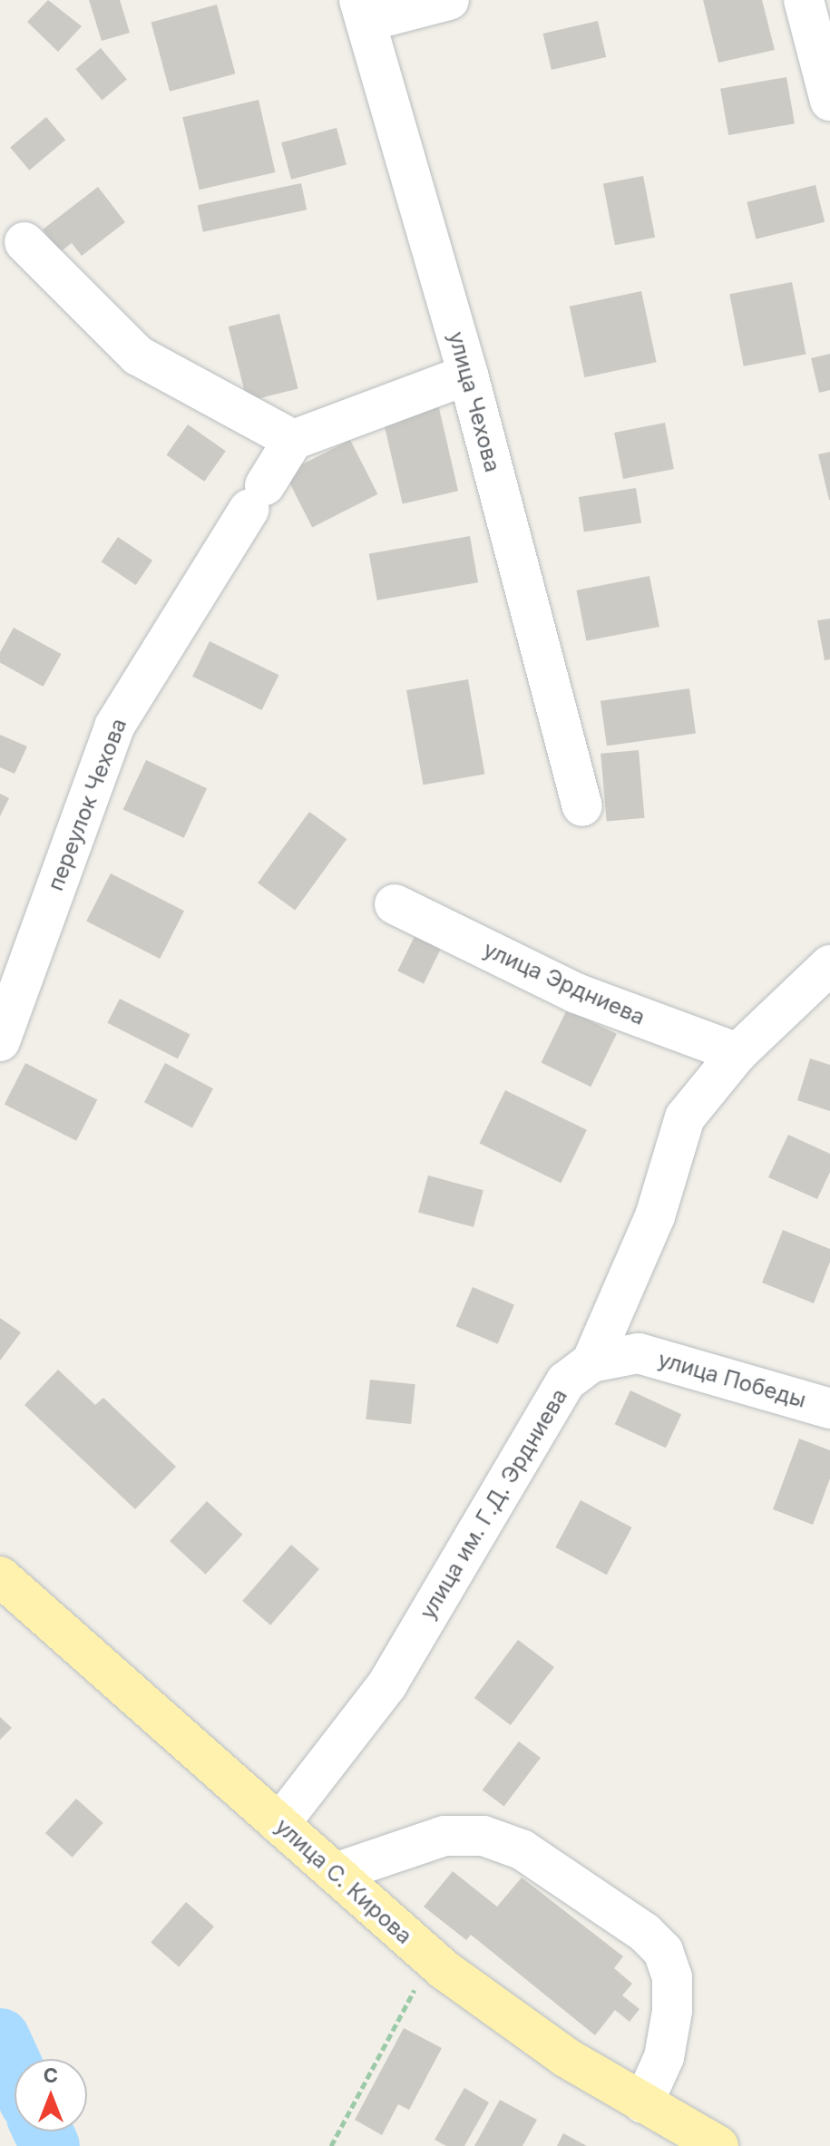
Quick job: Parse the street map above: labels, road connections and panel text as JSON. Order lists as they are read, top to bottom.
{
  "streets": {
    "main road": ["улица С. Кирова"],
    "street": [
      "улица Чехова",
      "переулок Чехова",
      "улица Эрдниева",
      "улица Победы",
      "улица им. Г.Д. Эрдниева"
    ]
  },
  "crossings": [
    ["улица Эрдниева", "улица им. Г.Д. Эрдниева"],
    ["улица Победы", "улица им. Г.Д. Эрдниева"],
    ["улица им. Г.Д. Эрдниева", "улица С. Кирова"]
  ],
  "north": "top"
}
